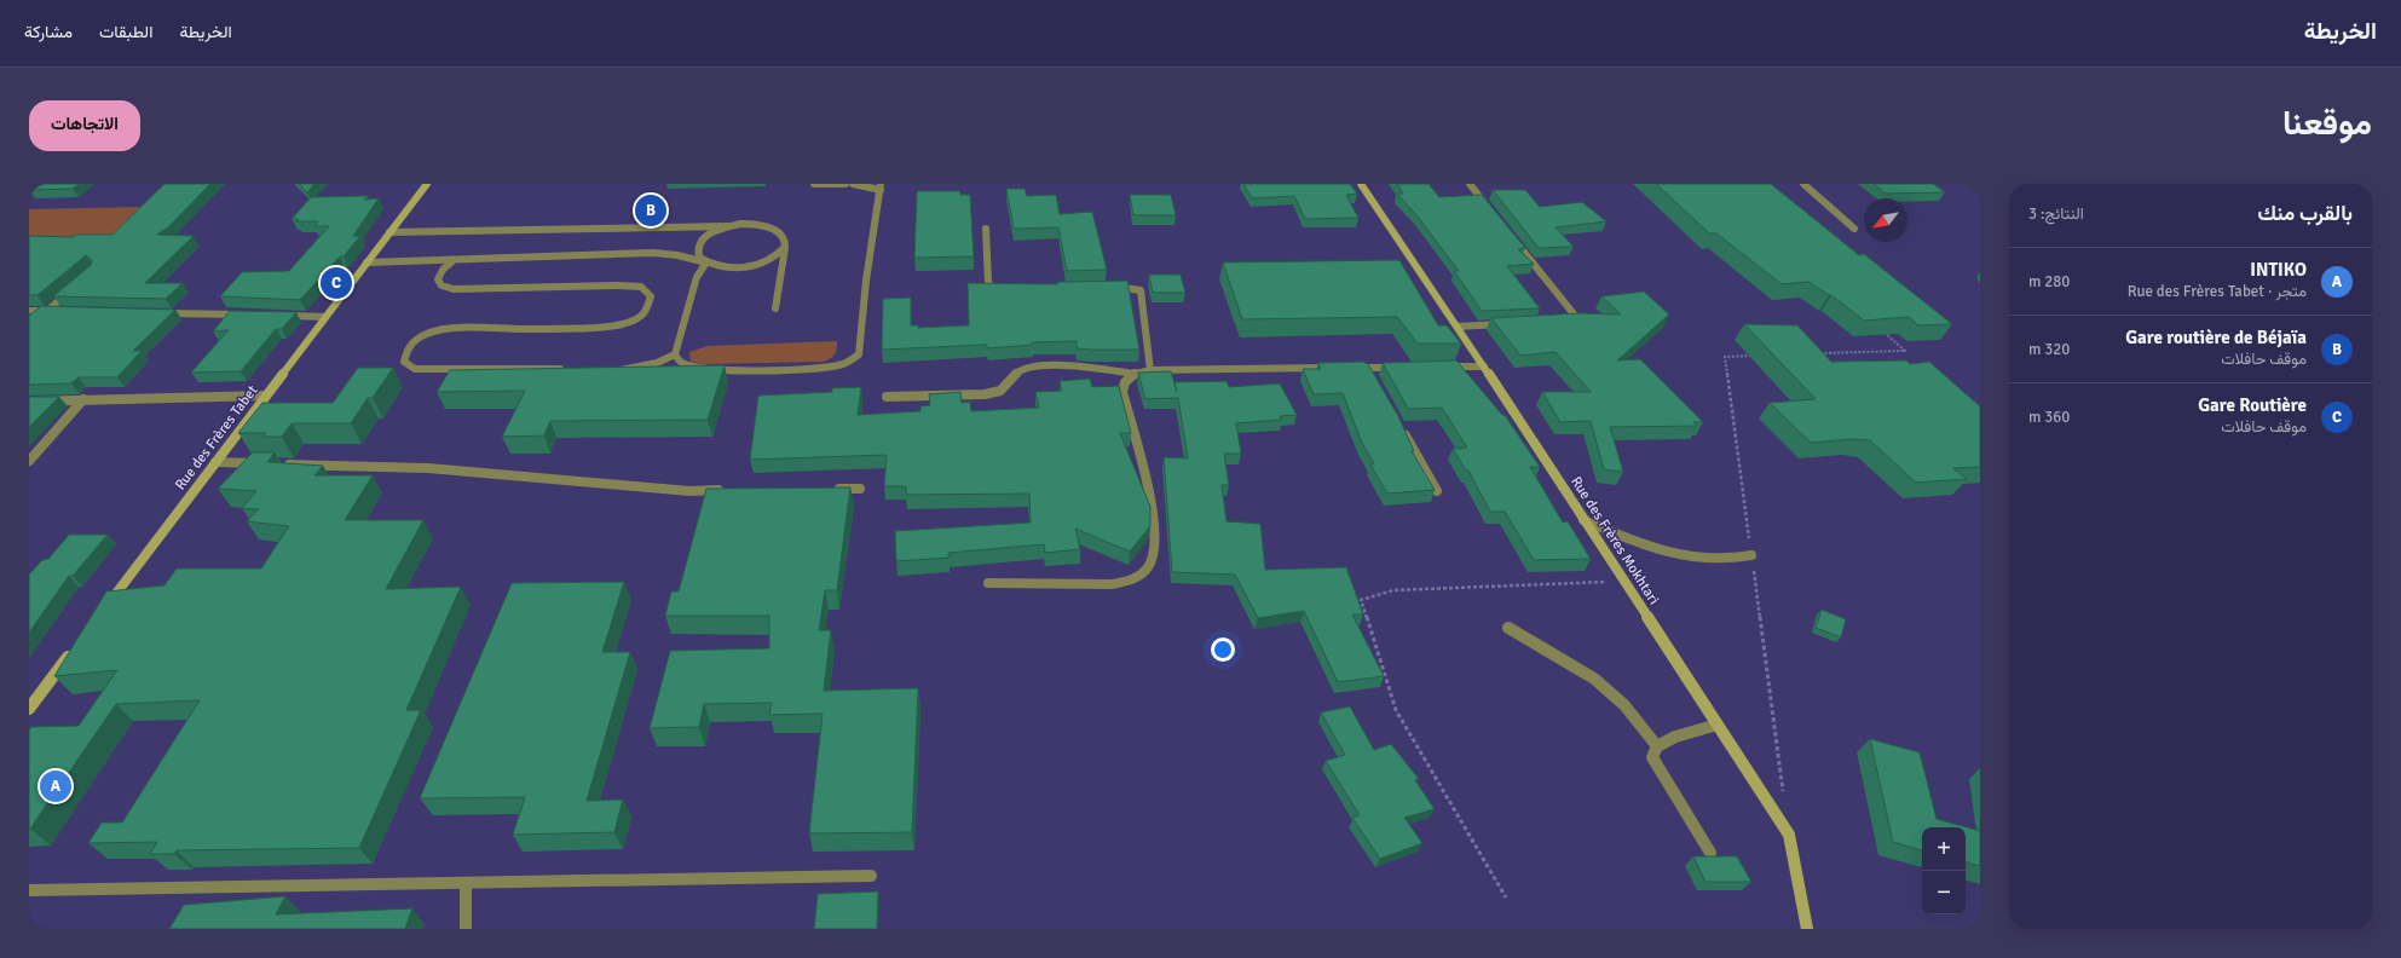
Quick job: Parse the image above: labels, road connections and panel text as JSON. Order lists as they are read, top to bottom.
{
  "streets": {
    "street": ["Rue des Frères Tabet", "Rue des Frères Mokhtari"]
  },
  "north": "bottom left",
  "page": {
    "header": "الخريطة",
    "nav": ["الخريطة", "الطبقات", "مشاركة"],
    "title": "موقعنا",
    "buttons": "الاتجاهات",
    "heading": ["بالقرب منك", "النتائج: 3"],
    "pins": ["B", "C", "A"],
    "list": [
      {
        "mark": "A",
        "name": "INTIKO",
        "note": "متجر · Rue des Frères Tabet",
        "value": "280 m"
      },
      {
        "mark": "B",
        "name": "Gare routière de Béjaïa",
        "note": "موقف حافلات",
        "value": "320 m"
      },
      {
        "mark": "C",
        "name": "Gare Routière",
        "note": "موقف حافلات",
        "value": "360 m"
      }
    ],
    "map_buttons": ["+", "−"]
  }
}
